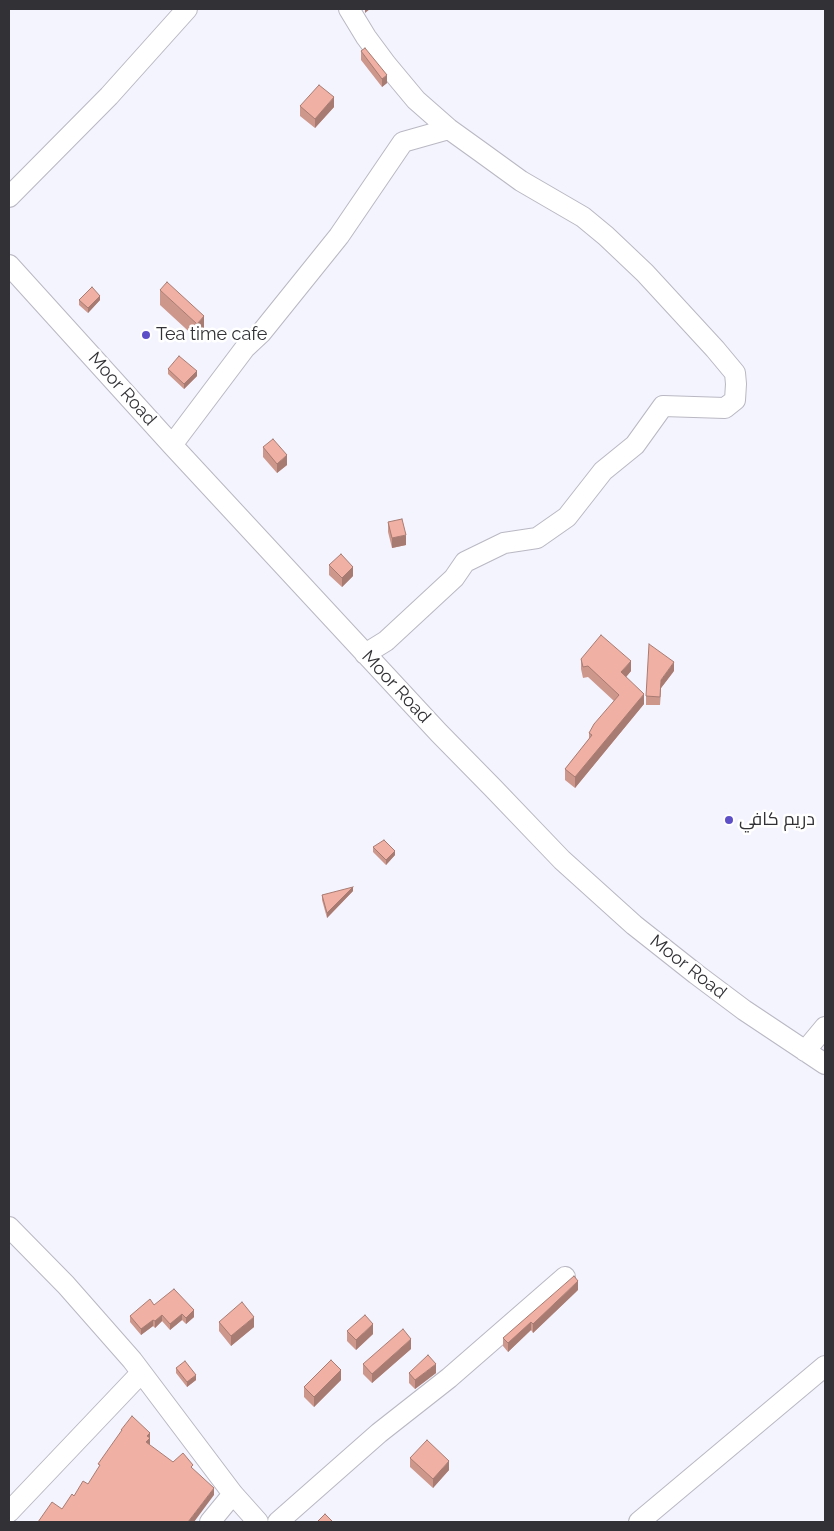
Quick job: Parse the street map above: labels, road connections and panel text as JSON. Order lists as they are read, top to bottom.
{
  "streets": {
    "street": ["Moor Road"]
  },
  "places": ["Tea time cafe", "دريم كافي"]
}
